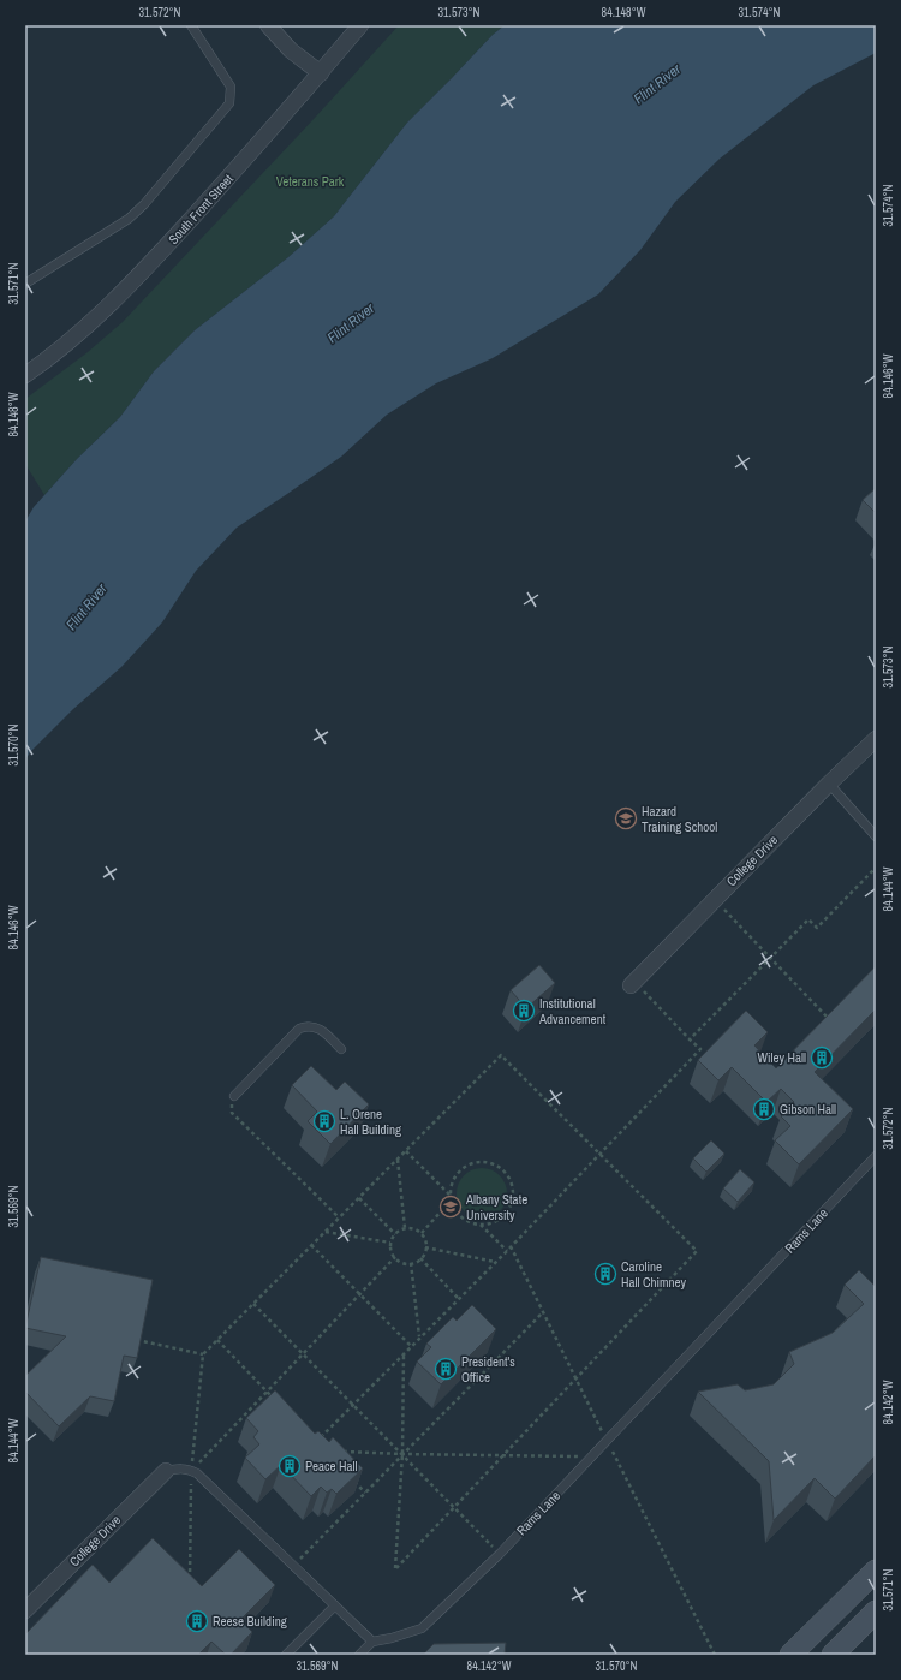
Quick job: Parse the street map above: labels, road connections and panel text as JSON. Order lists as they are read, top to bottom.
{
  "streets": {
    "street": ["South Front Street", "College Drive"],
    "lane": ["Rams Lane"]
  },
  "water": ["Flint River"],
  "parks": ["Veterans Park"],
  "places": {
    "school or university": ["Hazard Training School", "Albany State University"],
    "building": [
      "Institutional Advancement",
      "Wiley Hall",
      "Gibson Hall",
      "L. Orene Hall Building",
      "Caroline Hall Chimney",
      "President's Office",
      "Peace Hall",
      "Reese Building"
    ]
  },
  "coordinates": [
    "31.572°N",
    "31.573°N",
    "84.148°W",
    "31.574°N",
    "31.571°N",
    "84.146°W",
    "31.570°N",
    "84.144°W",
    "31.569°N",
    "84.142°W"
  ]
}
